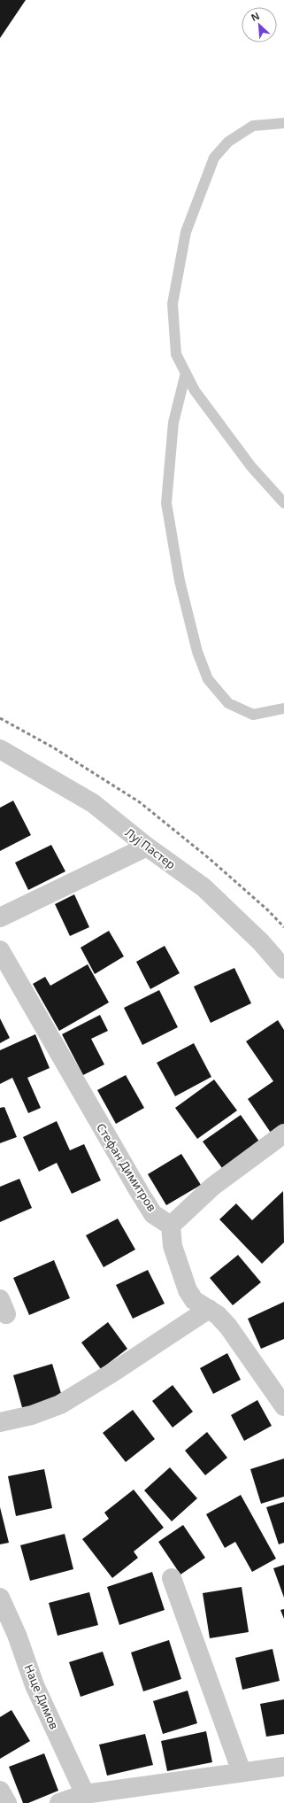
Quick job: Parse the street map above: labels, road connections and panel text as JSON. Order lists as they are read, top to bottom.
{
  "streets": {
    "street": ["Луј Пастер", "Стефан Димитров", "Наце Димов"]
  },
  "north": "top left"
}
